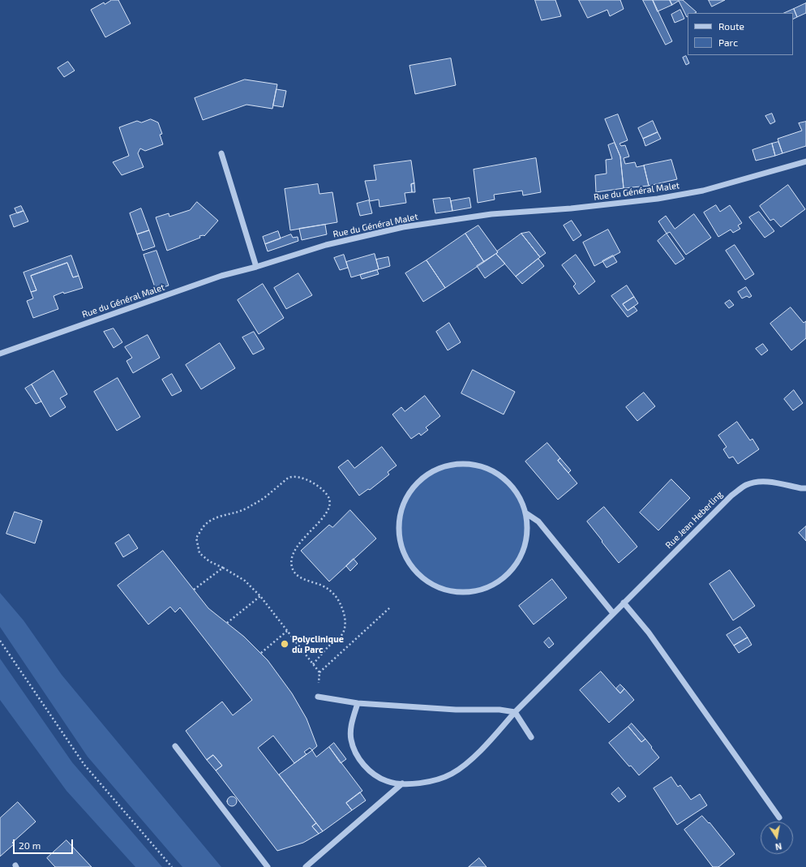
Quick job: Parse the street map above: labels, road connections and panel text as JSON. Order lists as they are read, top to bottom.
{
  "streets": {
    "street": ["Rue du Général Malet", "Rue Jean Heberling"]
  },
  "places": ["Polyclinique du Parc"],
  "legend": ["Route", "Parc"],
  "scale_bar": "20 m",
  "north": "bottom"
}
